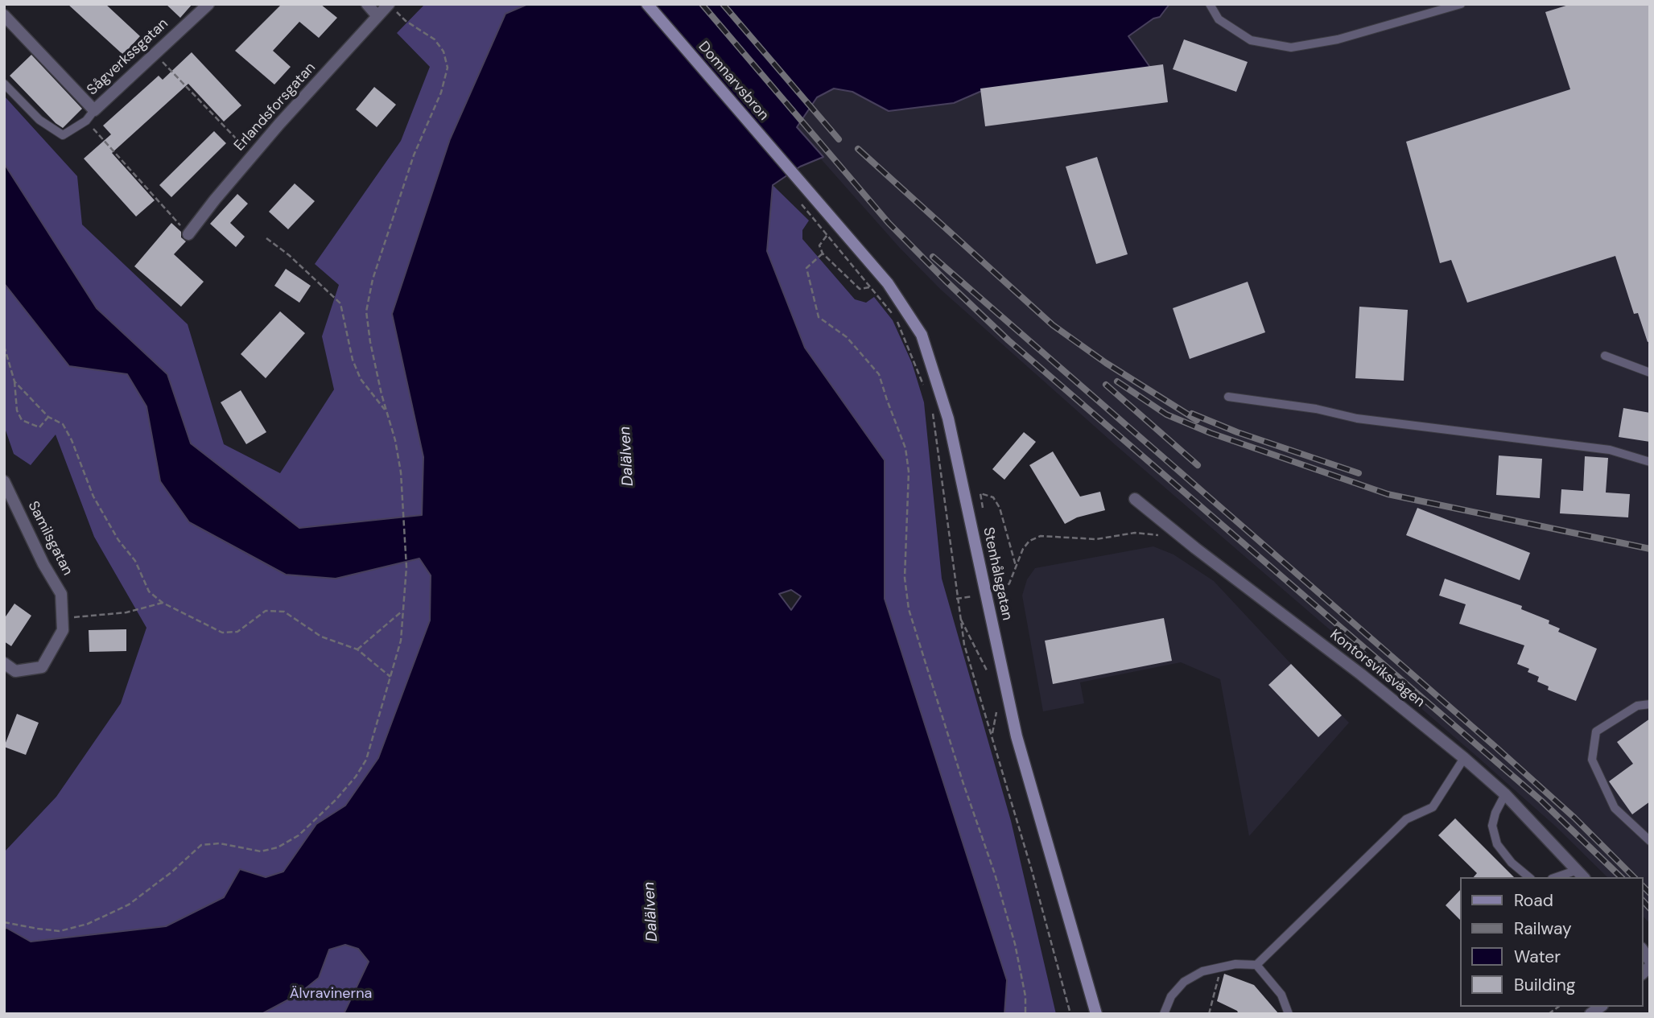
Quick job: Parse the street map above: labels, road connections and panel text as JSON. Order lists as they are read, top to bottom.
{
  "streets": {
    "street": [
      "Sågverkssgatan",
      "Domnarvsbron",
      "Erlandsforsgatan",
      "Samilsgatan",
      "Stenhålsgatan",
      "Kontorsviksvägen"
    ]
  },
  "crossings": [
    ["Domnarvsbron", "Stenhålsgatan"]
  ],
  "water": ["Dalälven"],
  "parks": ["Älvravinerna"],
  "legend": [
    "Road",
    "Railway",
    "Water",
    "Building"
  ]
}
